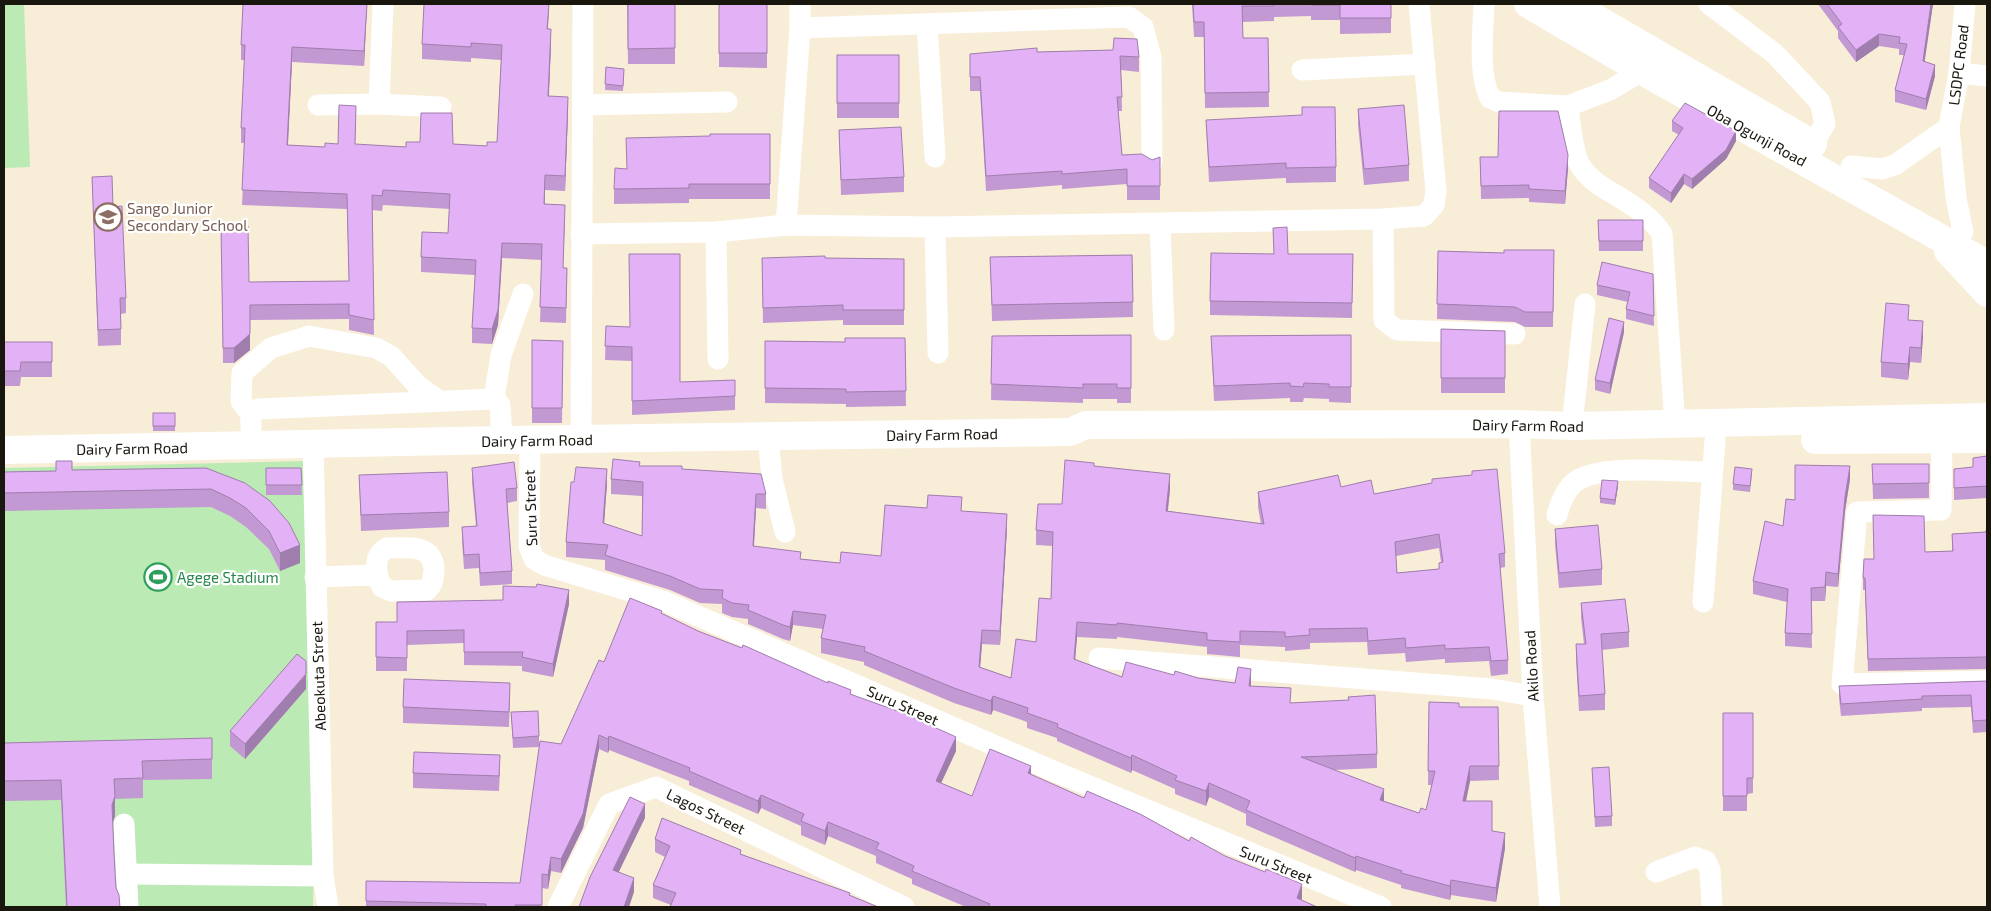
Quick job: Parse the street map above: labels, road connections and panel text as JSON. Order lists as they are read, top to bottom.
{
  "streets": {
    "main road": ["Oba Ogunji Road", "Dairy Farm Road"],
    "street": [
      "LSDPC Road",
      "Suru Street",
      "Akilo Road",
      "Abeokuta Street",
      "Lagos Street"
    ]
  },
  "crossings": [
    ["LSDPC Road", "Oba Ogunji Road"],
    ["Dairy Farm Road", "Suru Street"],
    ["Dairy Farm Road", "Akilo Road"],
    ["Dairy Farm Road", "Abeokuta Street"]
  ],
  "places": {
    "school or university": ["Sango Junior Secondary School"],
    "sports": ["Agege Stadium"]
  }
}
